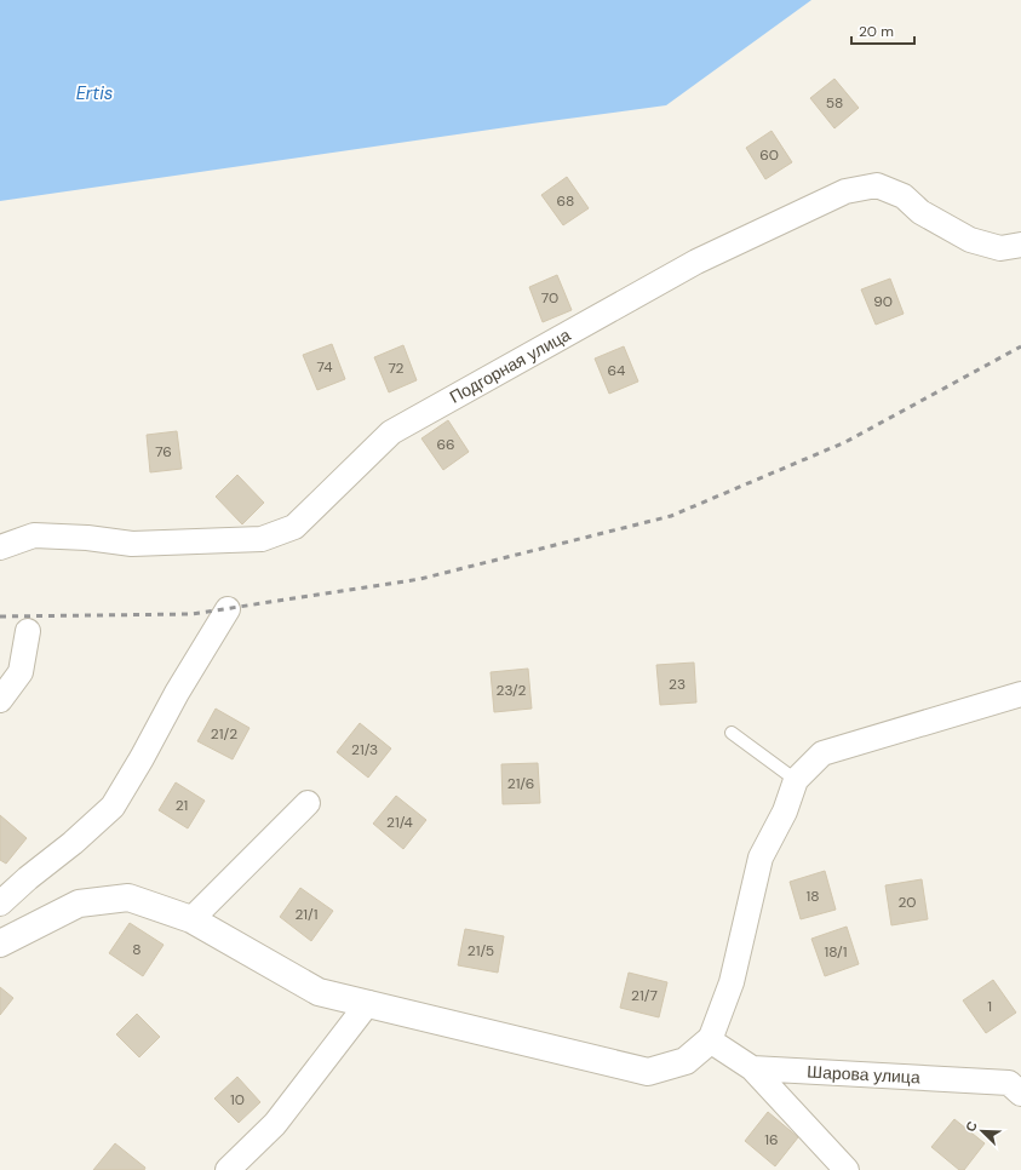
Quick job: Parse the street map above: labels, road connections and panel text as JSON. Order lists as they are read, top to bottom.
{
  "streets": {
    "street": ["Подгорная улица", "Шарова улица"]
  },
  "water": ["Ertis"],
  "house_numbers": [
    "58",
    "60",
    "68",
    "70",
    "90",
    "74",
    "72",
    "64",
    "66",
    "76",
    "23",
    "23/2",
    "21/2",
    "21/3",
    "21/6",
    "21",
    "21/4",
    "18",
    "20",
    "21/1",
    "8",
    "21/5",
    "18/1",
    "21/7",
    "1",
    "10",
    "16"
  ],
  "scale_bar": "20 m",
  "north": "top left"
}
